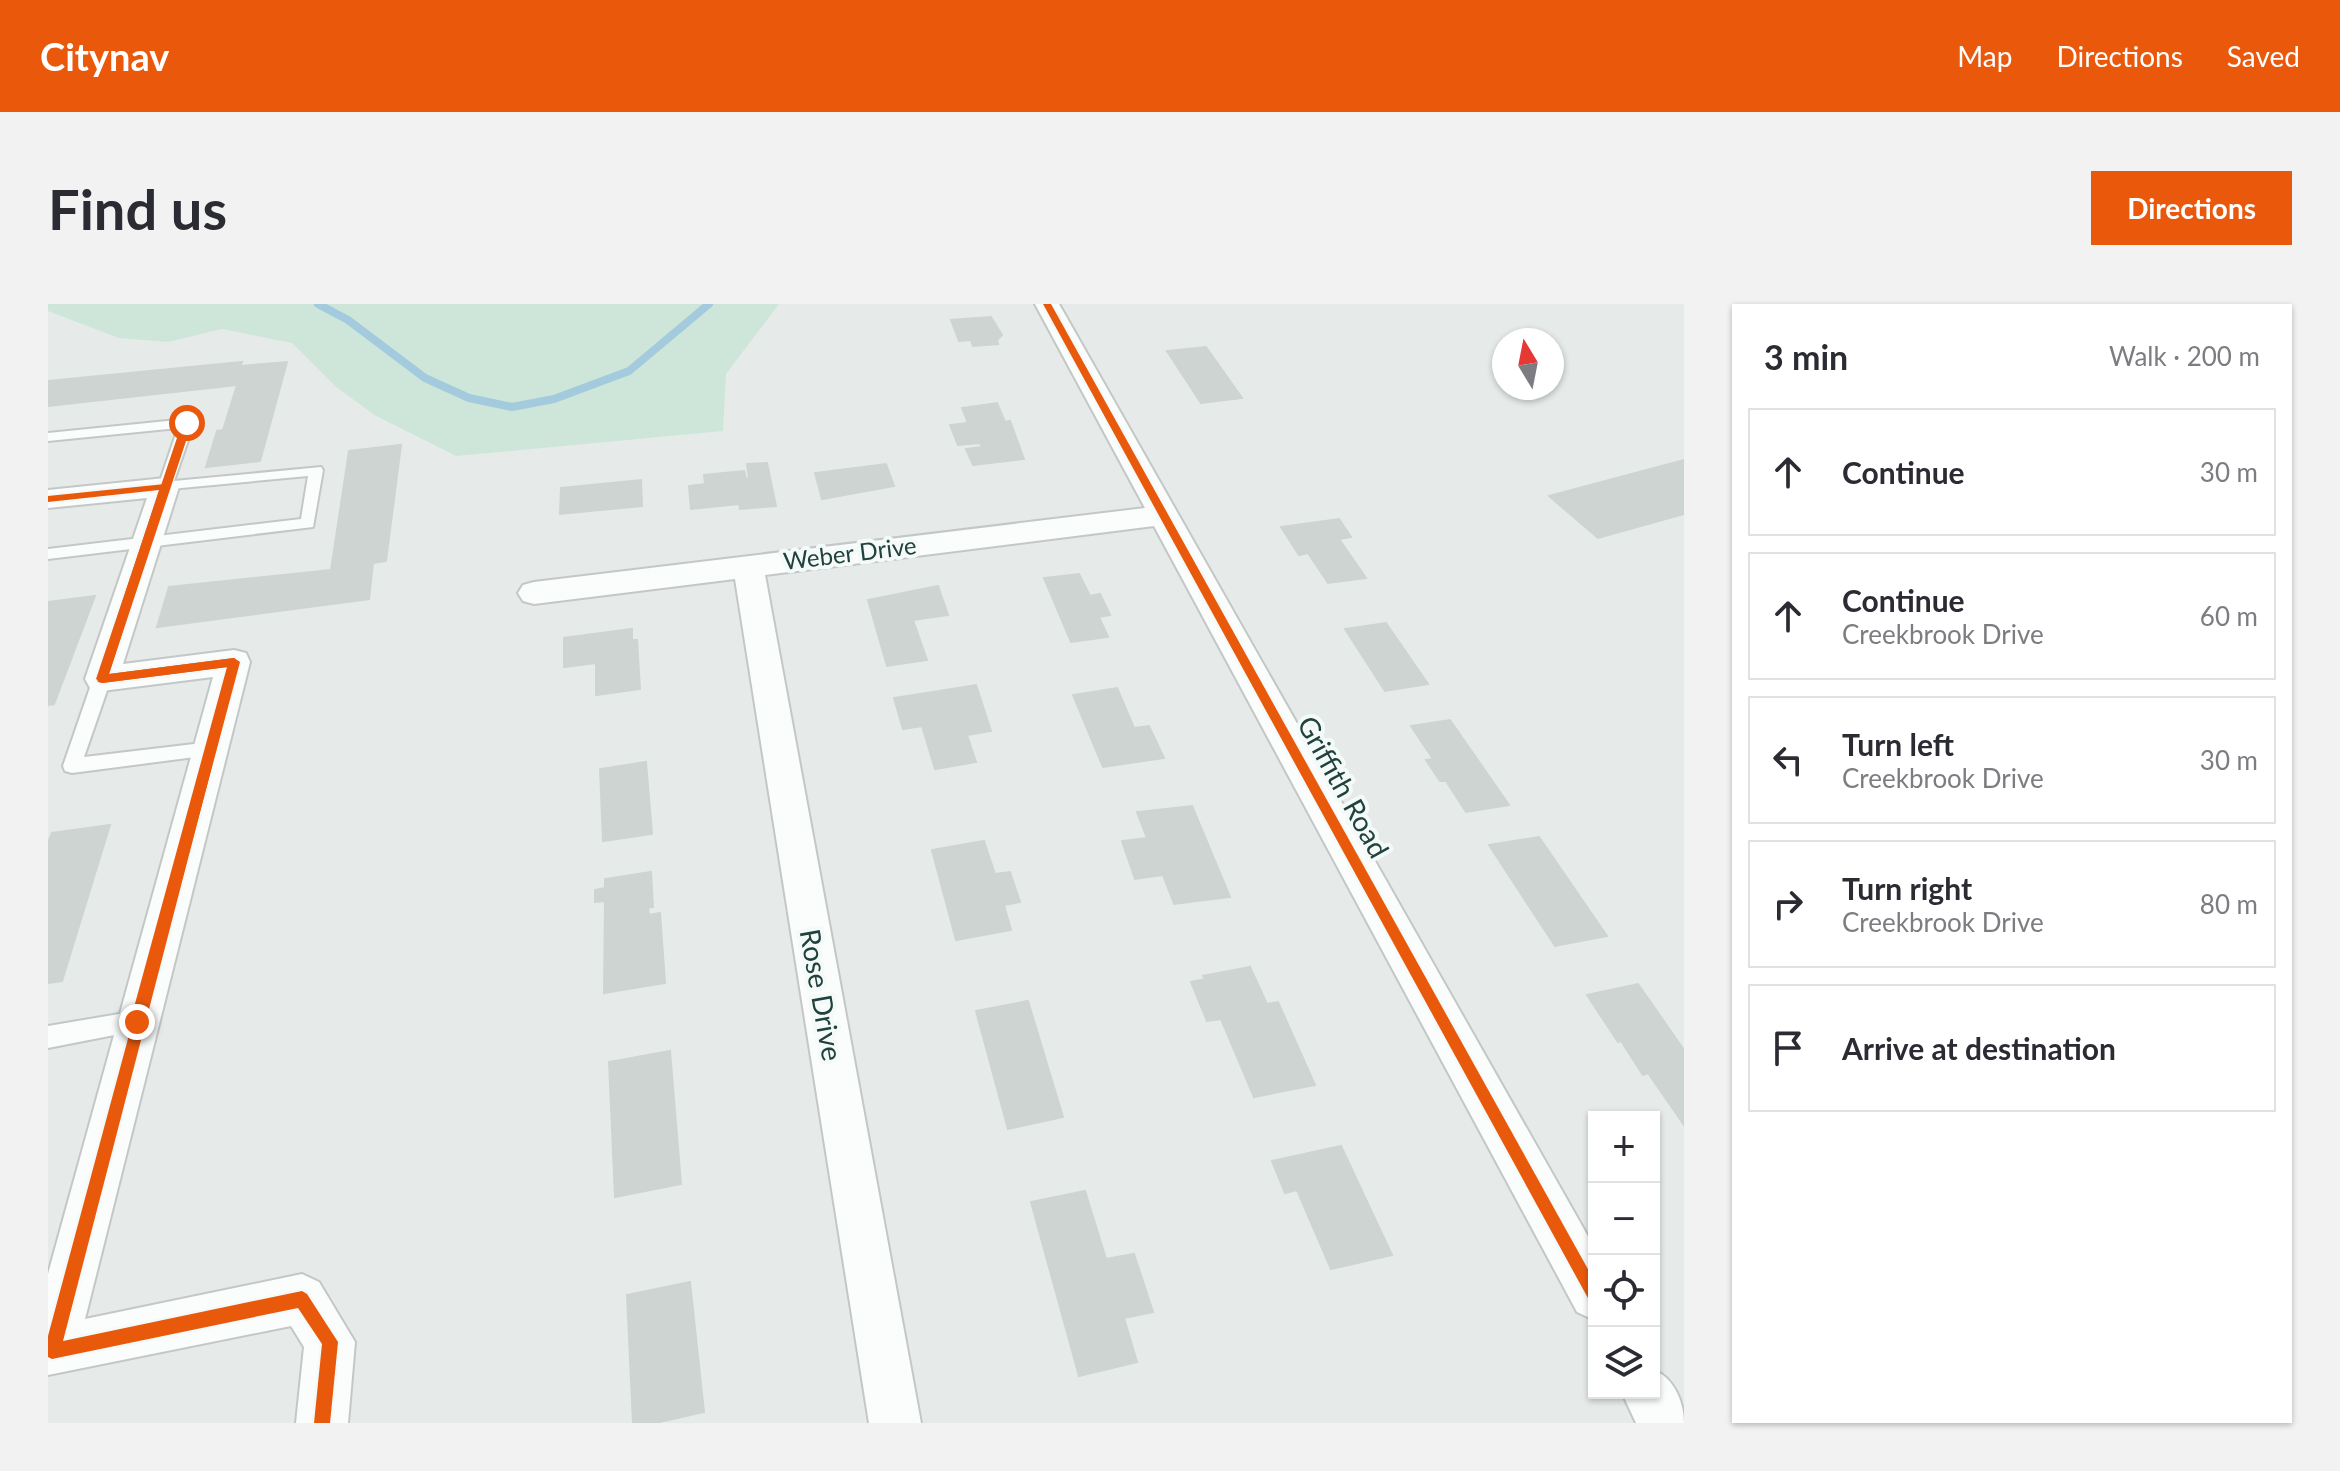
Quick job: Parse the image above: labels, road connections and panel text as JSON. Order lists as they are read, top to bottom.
{
  "streets": {
    "street": ["Weber Drive", "Griffith Road", "Rose Drive"]
  },
  "crossings": [
    ["Weber Drive", "Griffith Road"],
    ["Weber Drive", "Rose Drive"]
  ],
  "north": "top",
  "page": {
    "header": "Citynav",
    "nav": ["Map", "Directions", "Saved"],
    "buttons": "Directions",
    "title": "Find us",
    "heading": ["3 min", "Walk · 200 m"],
    "list": [
      ["Continue", "30 m"],
      ["Continue", "Creekbrook Drive", "60 m"],
      ["Turn left", "Creekbrook Drive", "30 m"],
      ["Turn right", "Creekbrook Drive", "80 m"],
      "Arrive at destination"
    ],
    "map_buttons": ["+", "−"]
  }
}
